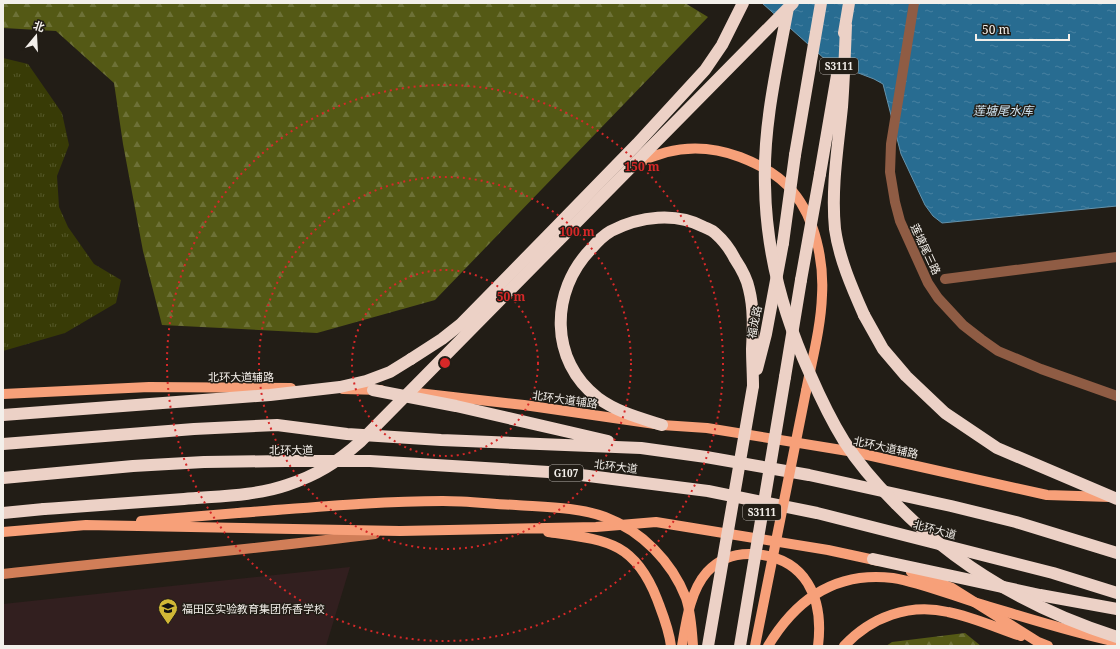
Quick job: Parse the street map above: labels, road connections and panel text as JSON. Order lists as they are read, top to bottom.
{
  "streets": {
    "highway": [
      "S3111",
      "福龙路",
      "北环大道",
      "G107"
    ],
    "main road": ["北环大道辅路"],
    "street": ["莲塘尾三路"]
  },
  "water": ["莲塘尾水库"],
  "places": {
    "school or university": ["福田区实验教育集团侨香学校"]
  },
  "scale_bar": "50 m",
  "north": "top",
  "rings": ["150 m", "100 m", "50 m"]
}
